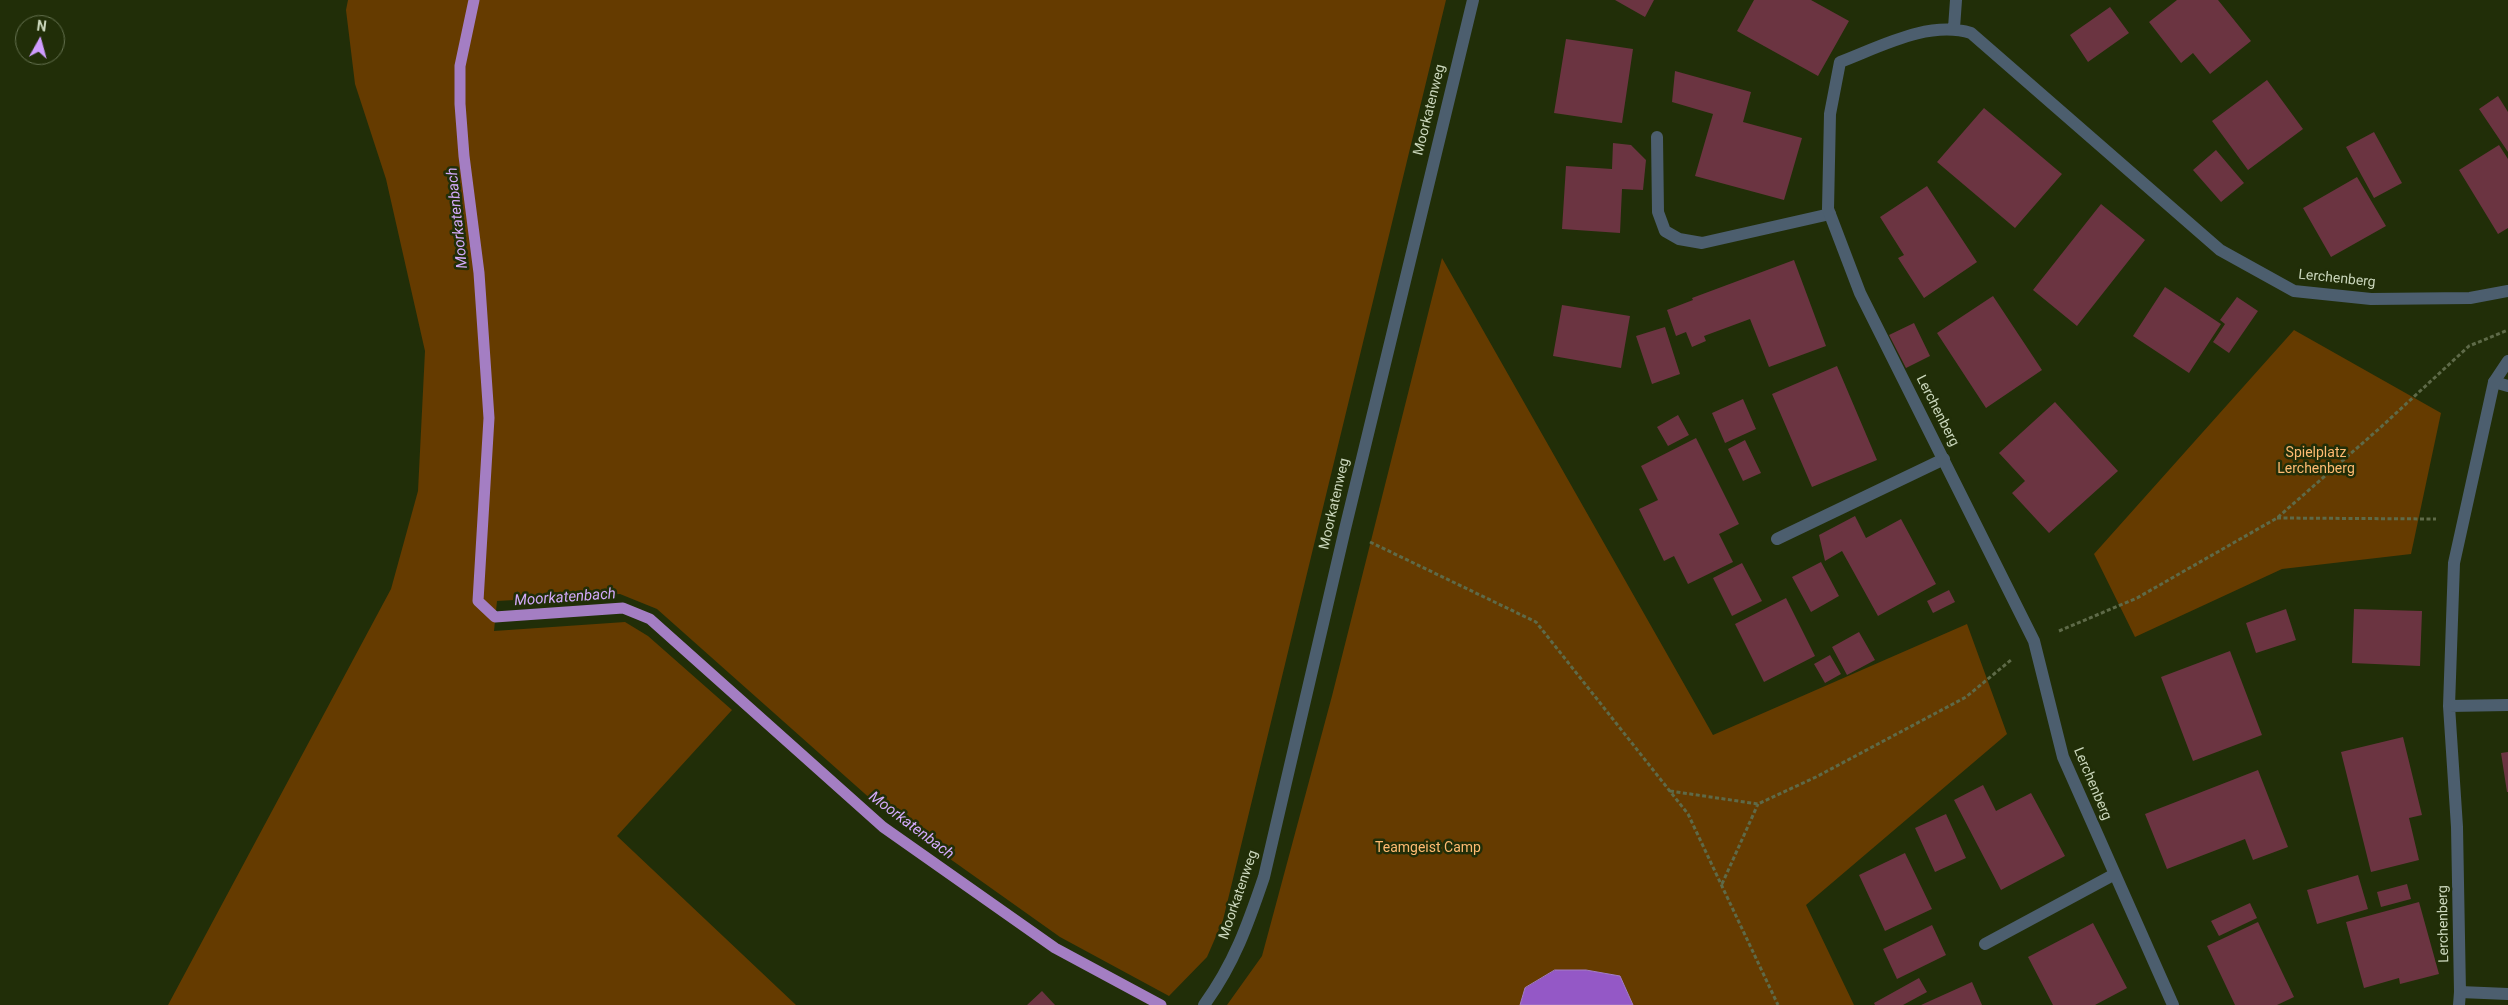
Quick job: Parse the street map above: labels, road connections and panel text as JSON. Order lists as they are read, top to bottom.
{
  "streets": {
    "street": ["Moorkatenweg", "Lerchenberg"]
  },
  "water": ["Moorkatenbach"],
  "parks": ["Spielplatz Lerchenberg", "Teamgeist Camp"],
  "north": "top"
}
